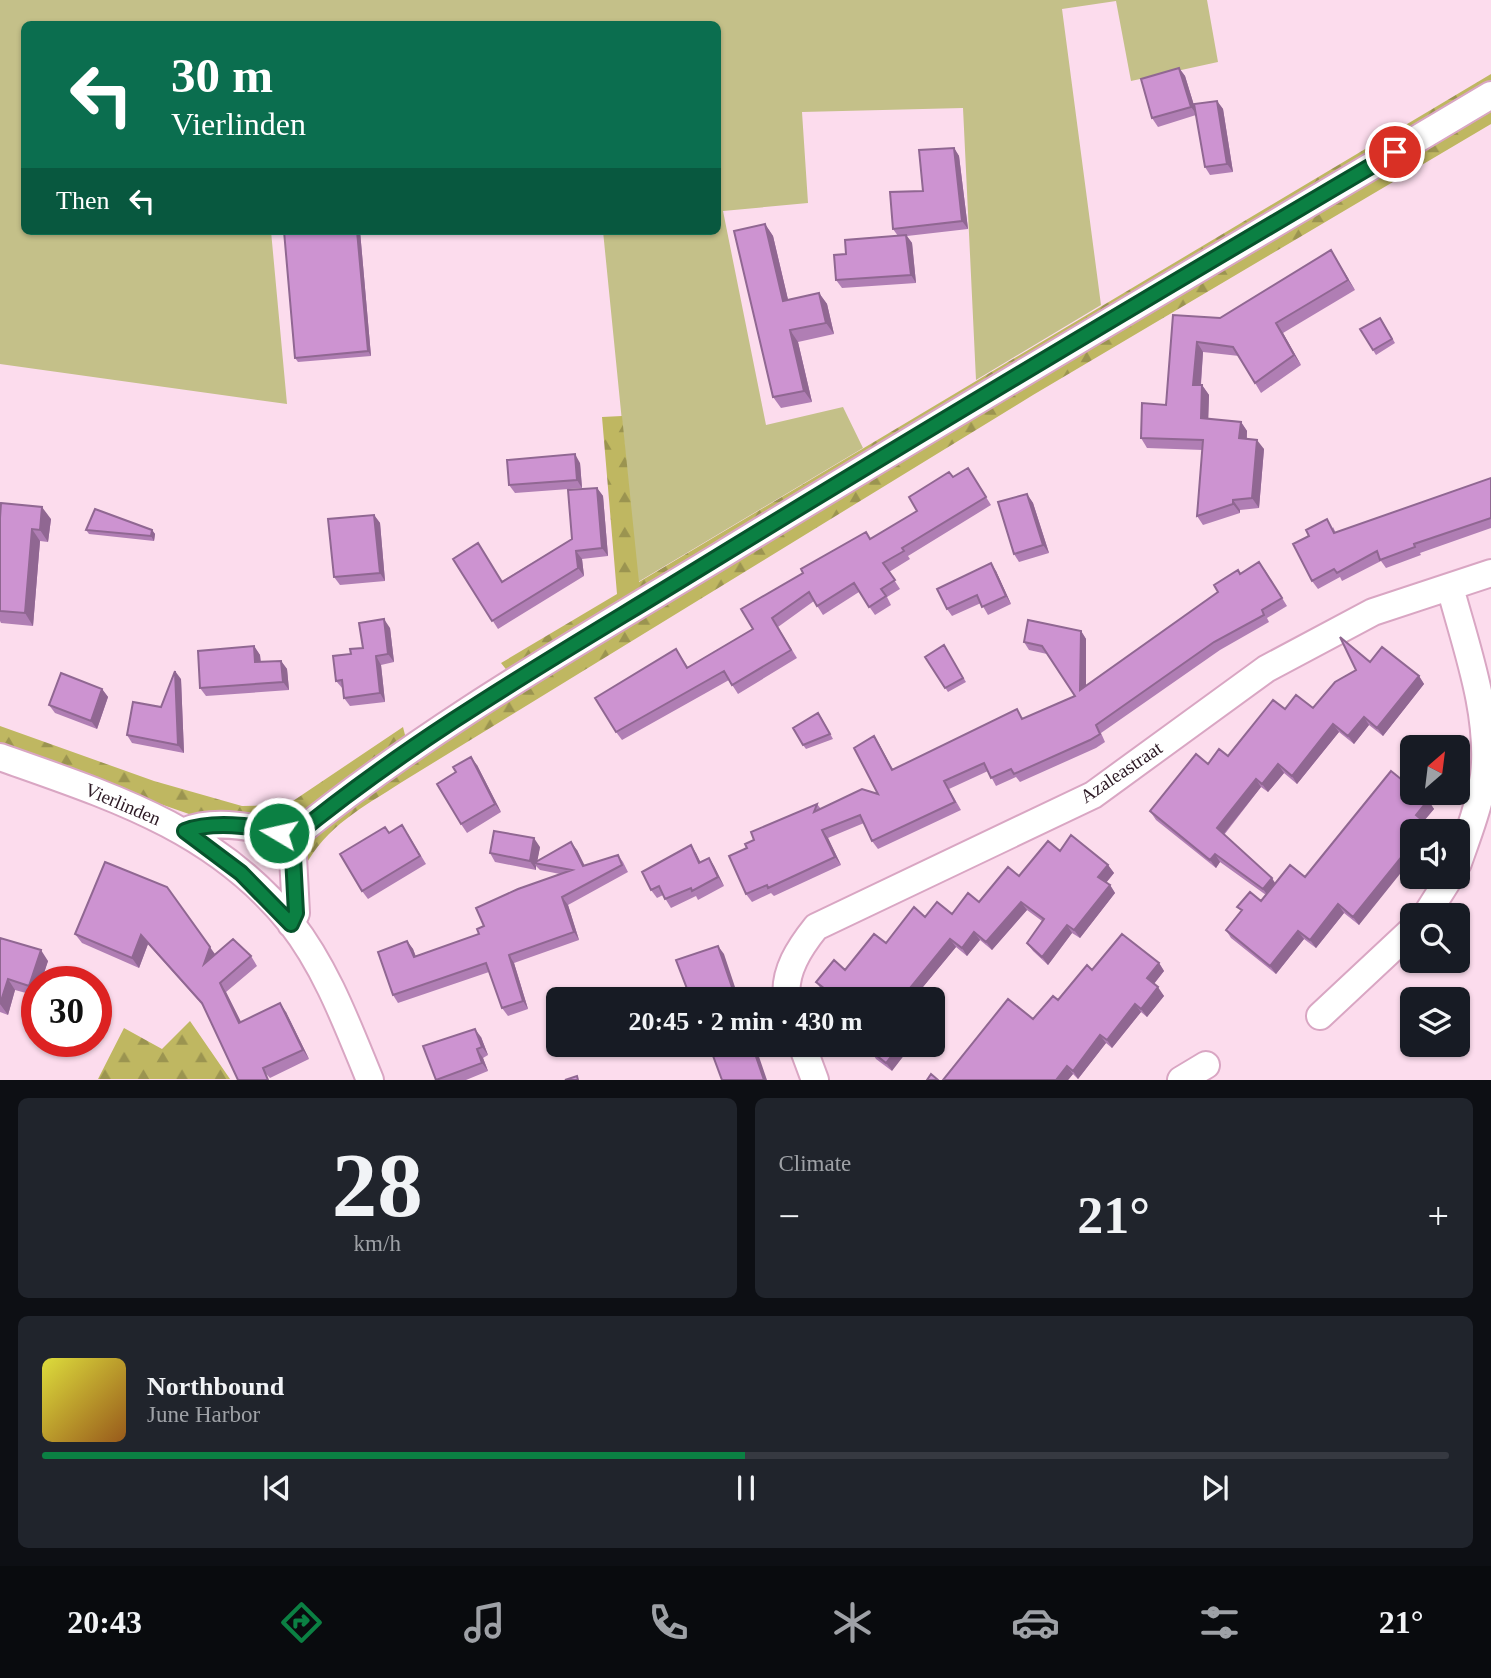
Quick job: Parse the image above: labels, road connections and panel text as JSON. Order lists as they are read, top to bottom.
{
  "streets": {
    "street": ["Azaleastraat", "Vierlinden"]
  },
  "north": "top right",
  "page": {
    "turn": ["30 m", "Vierlinden"],
    "then": "Then",
    "limit": "30",
    "trip": "20:45 · 2 min · 430 m",
    "tile": [
      ["28", "km/h"],
      "Climate"
    ],
    "heat": ["−", "21°", "+"],
    "song": ["Northbound", "June Harbor"],
    "tabs": ["20:43", "21°"]
  }
}
